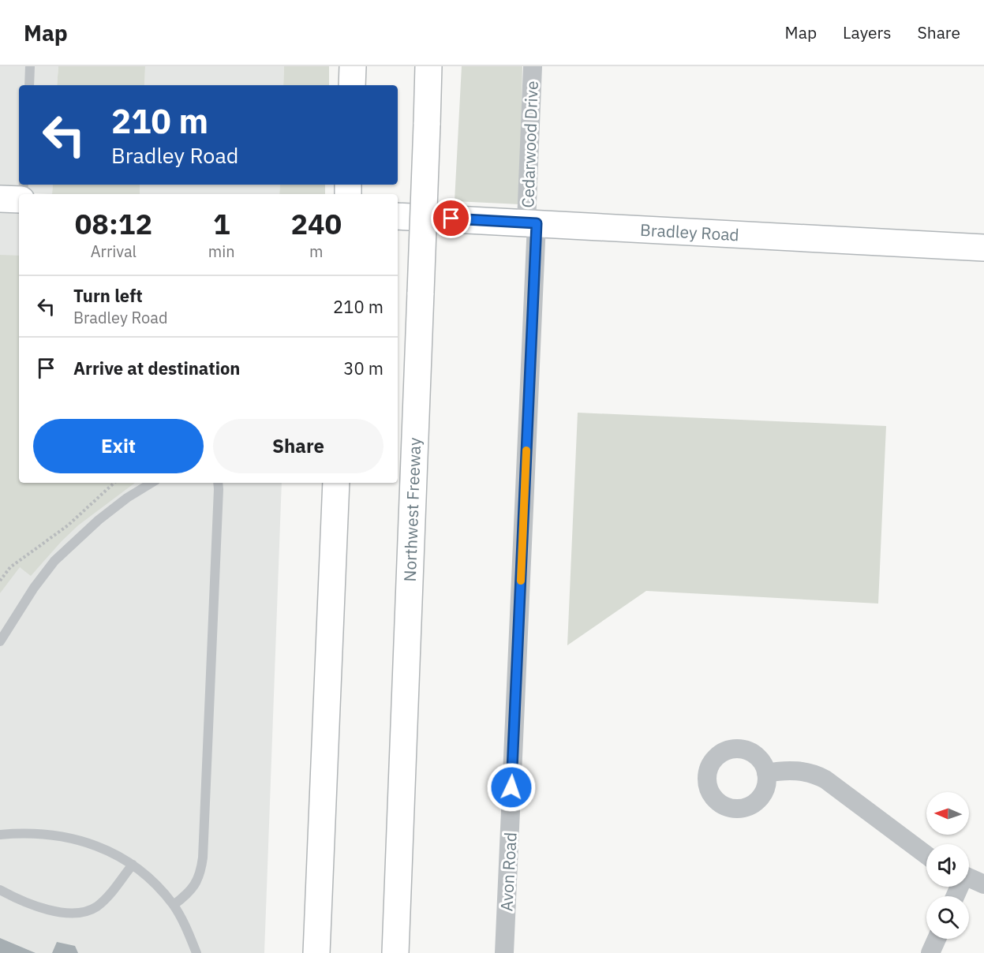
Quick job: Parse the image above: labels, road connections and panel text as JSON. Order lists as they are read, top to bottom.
{
  "streets": {
    "main road": ["Bradley Road", "Northwest Freeway"],
    "street": ["Cedarwood Drive", "Avon Road"]
  },
  "crossings": [
    ["Cedarwood Drive", "Bradley Road"],
    ["Cedarwood Drive", "Avon Road"],
    ["Bradley Road", "Avon Road"]
  ],
  "north": "left",
  "page": {
    "header": "Map",
    "nav": ["Map", "Layers", "Share"],
    "turn": ["210 m", "Bradley Road"],
    "eta": [
      "08:12",
      "Arrival",
      "1",
      "min",
      "240",
      "m"
    ],
    "list": [
      {
        "name": "Turn left",
        "note": "Bradley Road",
        "value": "210 m"
      },
      {
        "name": "Arrive at destination",
        "value": "30 m"
      }
    ],
    "buttons": ["Exit", "Share"]
  }
}
